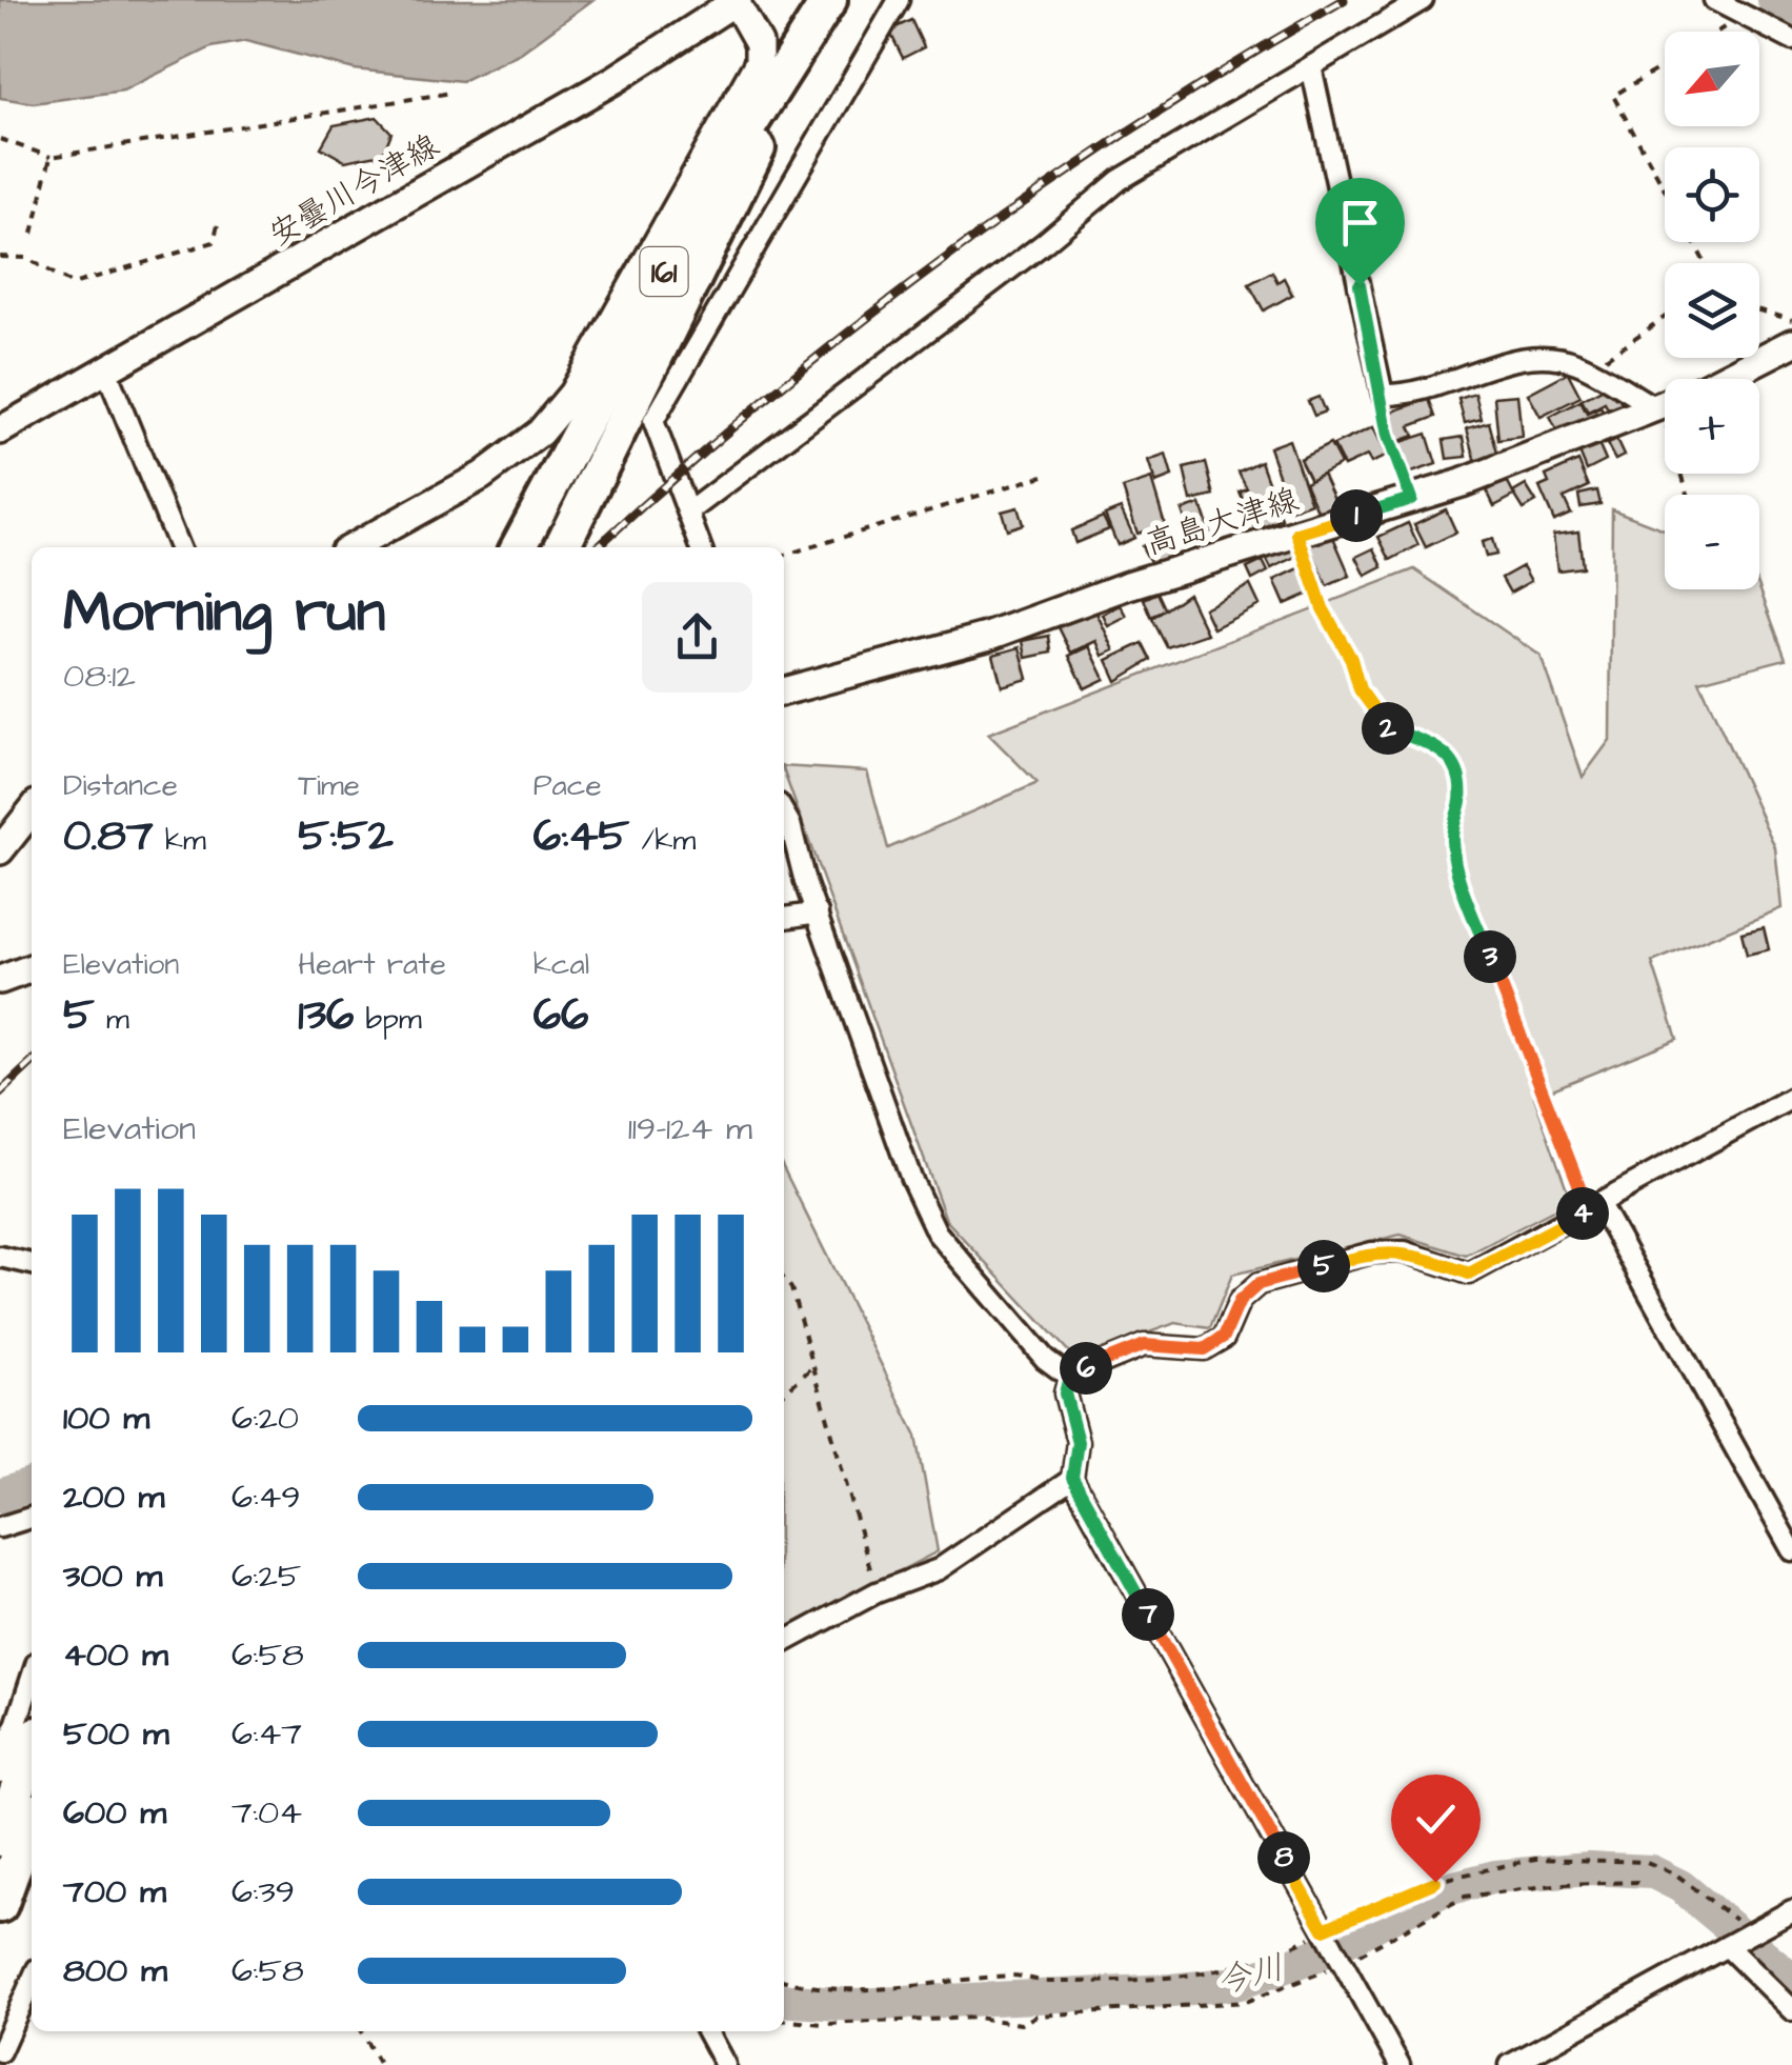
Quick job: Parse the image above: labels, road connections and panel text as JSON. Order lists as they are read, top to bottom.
{
  "streets": {
    "highway": ["161"],
    "main road": ["安曇川今津線", "高島大津線"]
  },
  "water": ["今川"],
  "north": "bottom left",
  "page": {
    "map_buttons": ["+", "−"],
    "pins": [
      "1",
      "2",
      "3",
      "4",
      "5",
      "6",
      "7",
      "8"
    ],
    "heading": ["Morning run", "08:12"],
    "stats": [
      ["Distance", "0.87 km"],
      ["Time", "5:52"],
      ["Pace", "6:45 /km"],
      ["Elevation", "5 m"],
      ["Heart rate", "136 bpm"],
      ["kcal", "66"]
    ],
    "chart": ["Elevation", "119–124 m"],
    "list": [
      {
        "name": "100 m",
        "note": "6:20"
      },
      {
        "name": "200 m",
        "note": "6:49"
      },
      {
        "name": "300 m",
        "note": "6:25"
      },
      {
        "name": "400 m",
        "note": "6:58"
      },
      {
        "name": "500 m",
        "note": "6:47"
      },
      {
        "name": "600 m",
        "note": "7:04"
      },
      {
        "name": "700 m",
        "note": "6:39"
      },
      {
        "name": "800 m",
        "note": "6:58"
      }
    ]
  }
}
